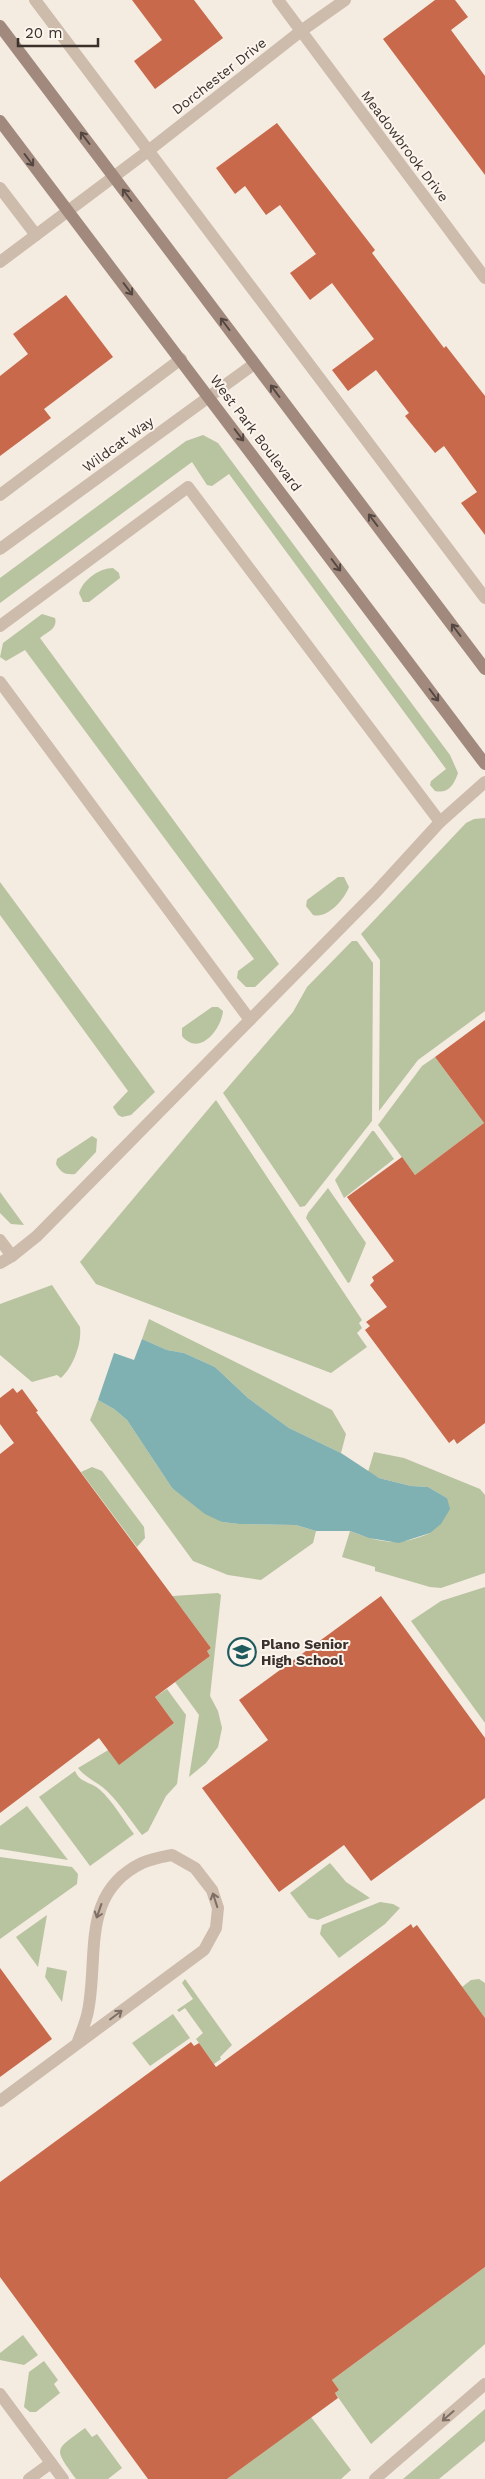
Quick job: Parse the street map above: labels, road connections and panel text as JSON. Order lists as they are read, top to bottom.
{
  "streets": {
    "main road": ["West Park Boulevard"],
    "street": ["Dorchester Drive", "Meadowbrook Drive", "Wildcat Way"]
  },
  "crossings": [
    ["Dorchester Drive", "Meadowbrook Drive"],
    ["Dorchester Drive", "West Park Boulevard"],
    ["West Park Boulevard", "Wildcat Way"]
  ],
  "places": {
    "school or university": ["Plano Senior High School"]
  },
  "scale_bar": "20 m"
}
